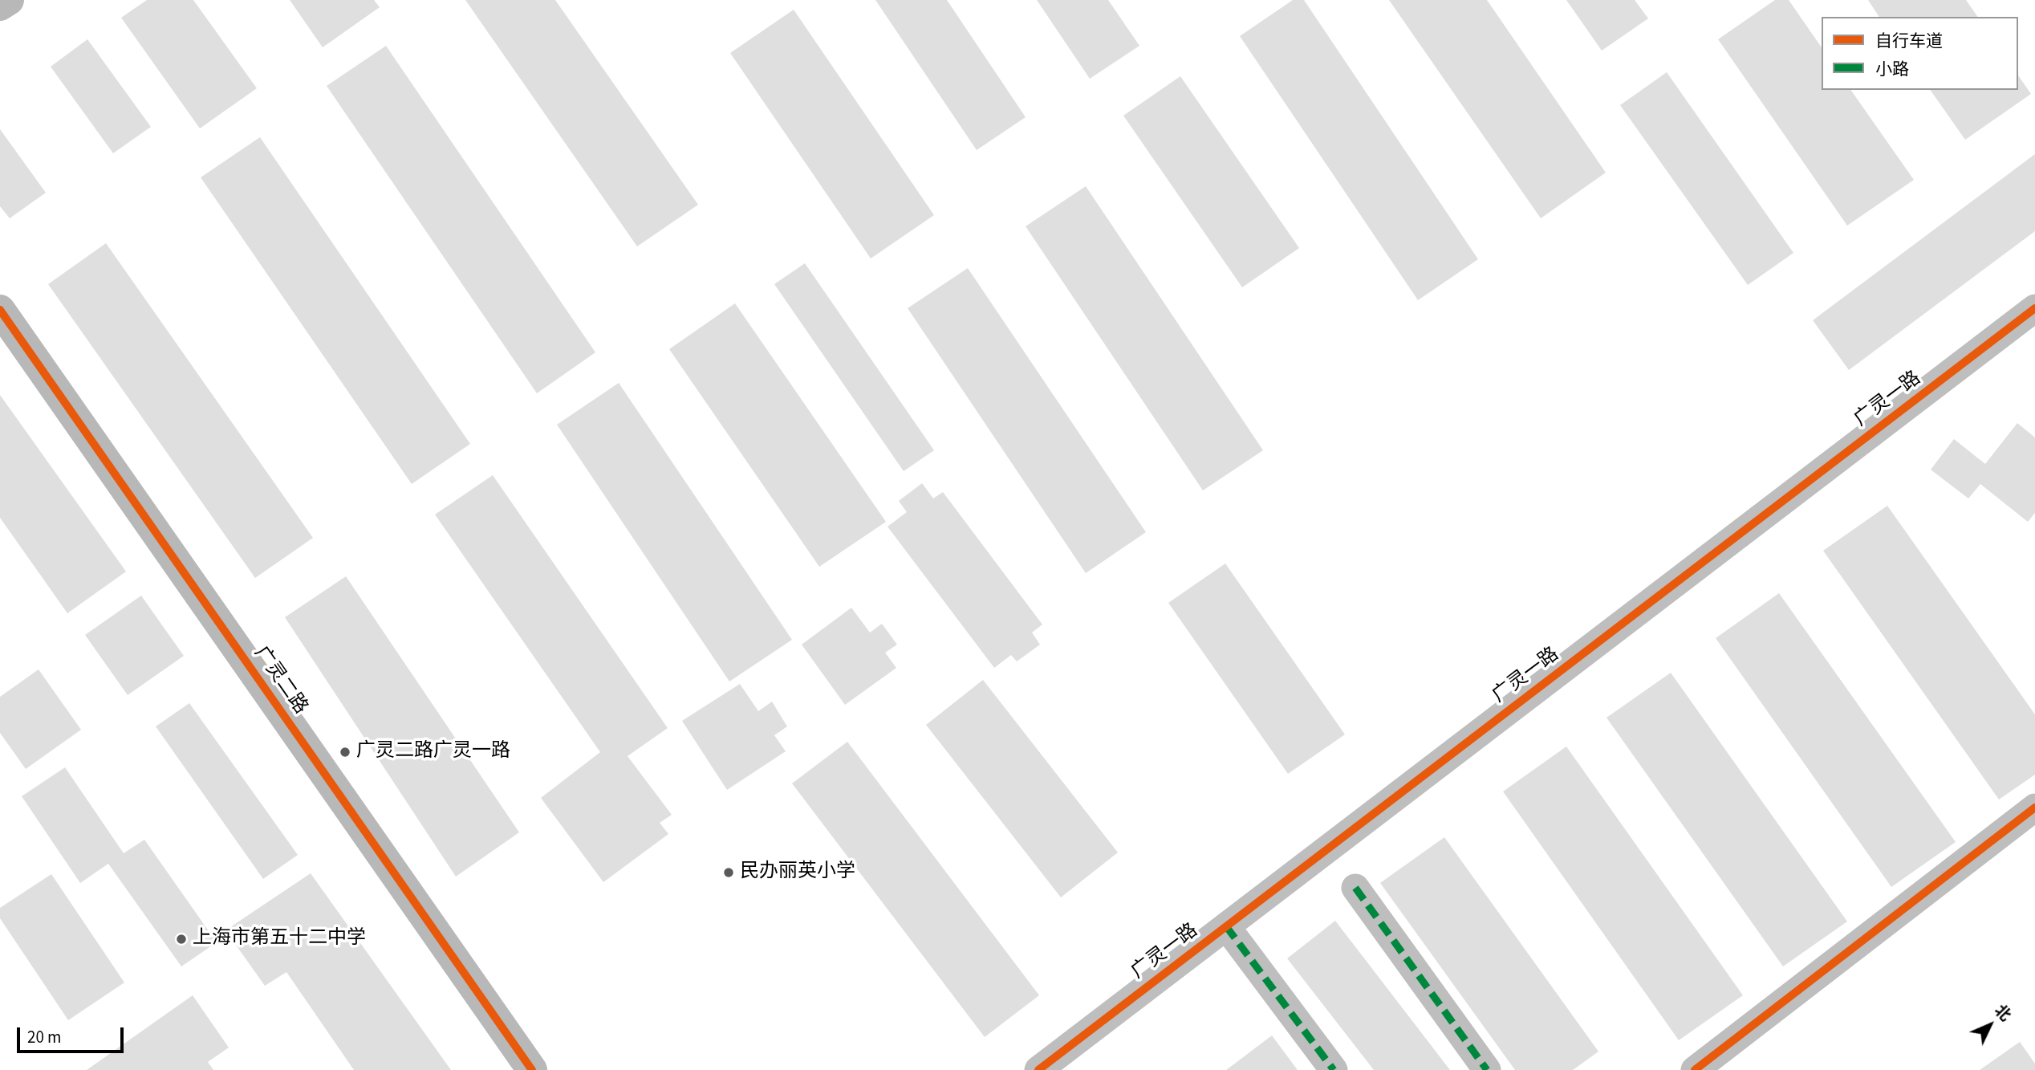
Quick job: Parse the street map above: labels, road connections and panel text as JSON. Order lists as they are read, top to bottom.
{
  "streets": {
    "street": ["广灵一路", "广灵二路"]
  },
  "places": ["广灵二路广灵一路", "民办丽英小学", "上海市第五十二中学"],
  "legend": ["自行车道", "小路"],
  "scale_bar": "20 m",
  "north": "top right"
}
